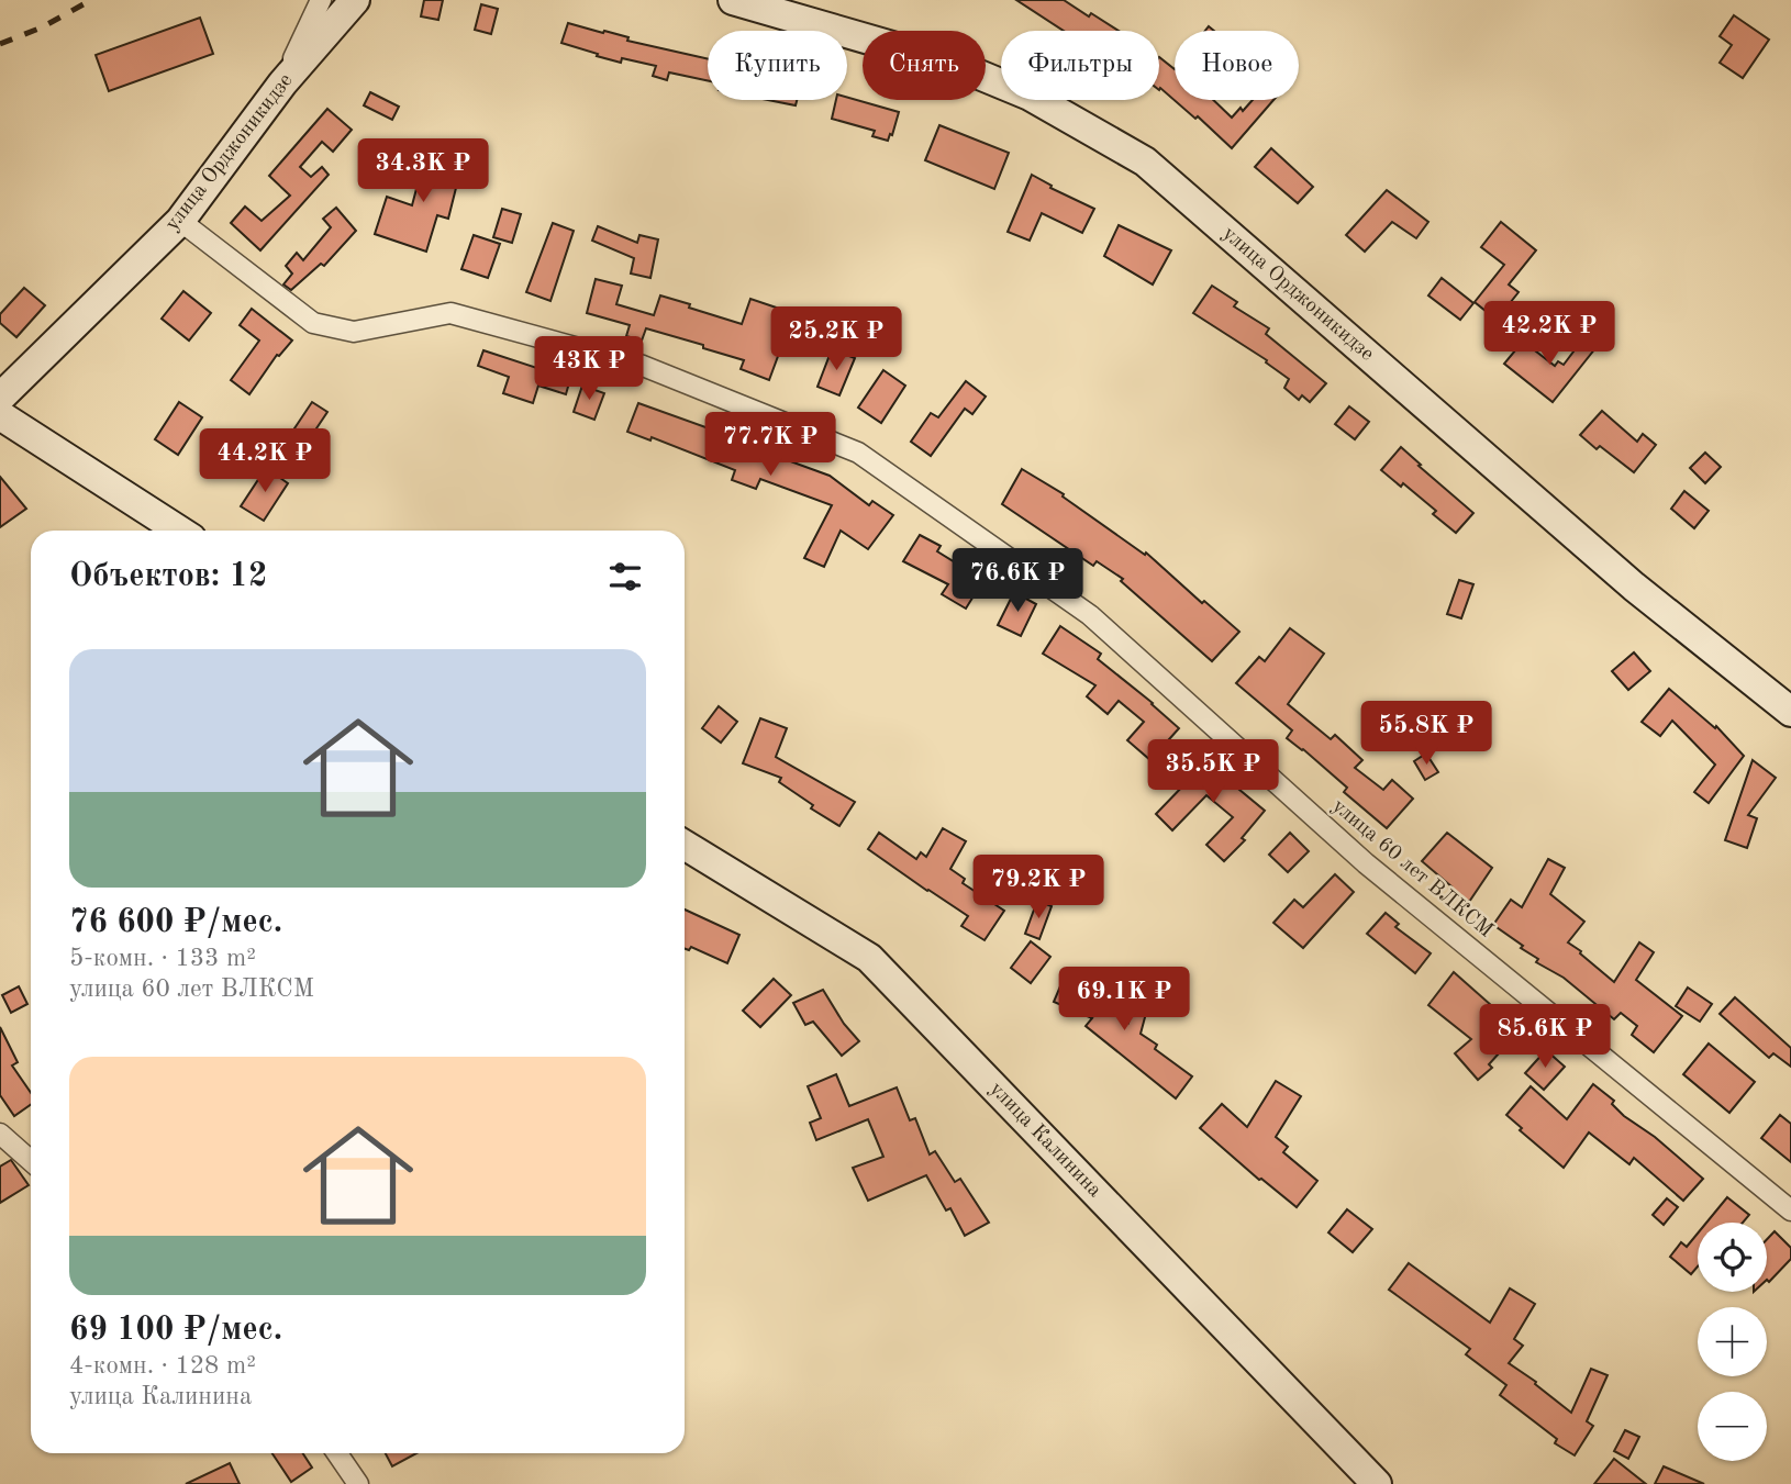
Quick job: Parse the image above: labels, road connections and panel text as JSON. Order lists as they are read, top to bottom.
{
  "streets": {
    "main road": ["улица Орджоникидзе", "улица Калинина"],
    "street": ["улица 60 лет ВЛКСМ"]
  },
  "crossings": [
    ["улица Орджоникидзе", "улица 60 лет ВЛКСМ"]
  ],
  "page": {
    "chip": [
      "Купить",
      "Снять",
      "Фильтры",
      "Новое"
    ],
    "price": [
      "34.3K ₽",
      "42.2K ₽",
      "25.2K ₽",
      "43K ₽",
      "77.7K ₽",
      "44.2K ₽",
      "76.6K ₽",
      "55.8K ₽",
      "35.5K ₽",
      "79.2K ₽",
      "69.1K ₽",
      "85.6K ₽"
    ],
    "heading": "Объектов: 12",
    "list": [
      {
        "name": "76 600 ₽/мес.",
        "note": "5-комн. · 133 m² · улица 60 лет ВЛКСМ"
      },
      {
        "name": "69 100 ₽/мес.",
        "note": "4-комн. · 128 m² · улица Калинина"
      }
    ],
    "map_buttons": ["+", "−"]
  }
}
